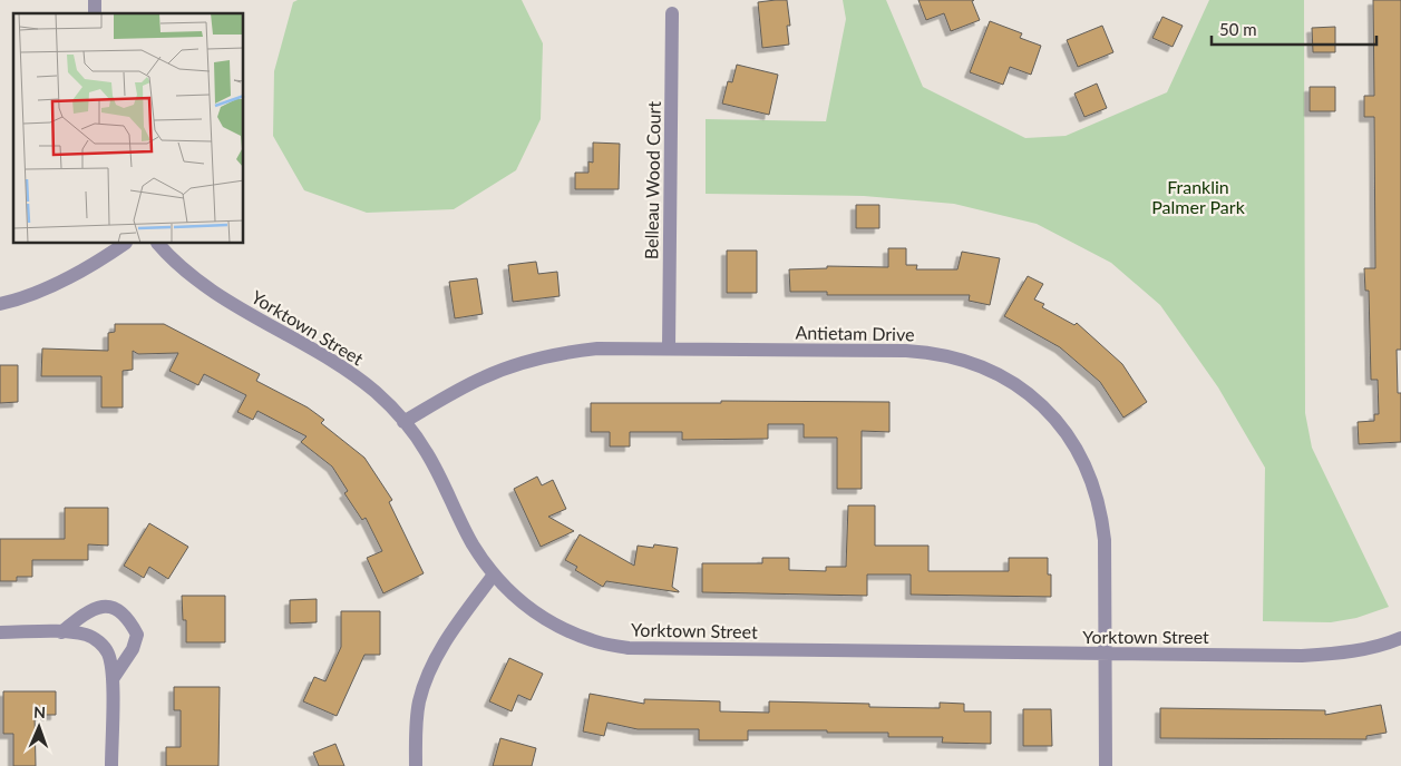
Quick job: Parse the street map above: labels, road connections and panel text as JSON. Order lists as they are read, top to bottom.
{
  "streets": {
    "street": ["Belleau Wood Court", "Yorktown Street", "Antietam Drive"]
  },
  "crossings": [
    ["Belleau Wood Court", "Antietam Drive"],
    ["Yorktown Street", "Antietam Drive"]
  ],
  "parks": ["Franklin Palmer Park"],
  "scale_bar": "50 m",
  "north": "top"
}
